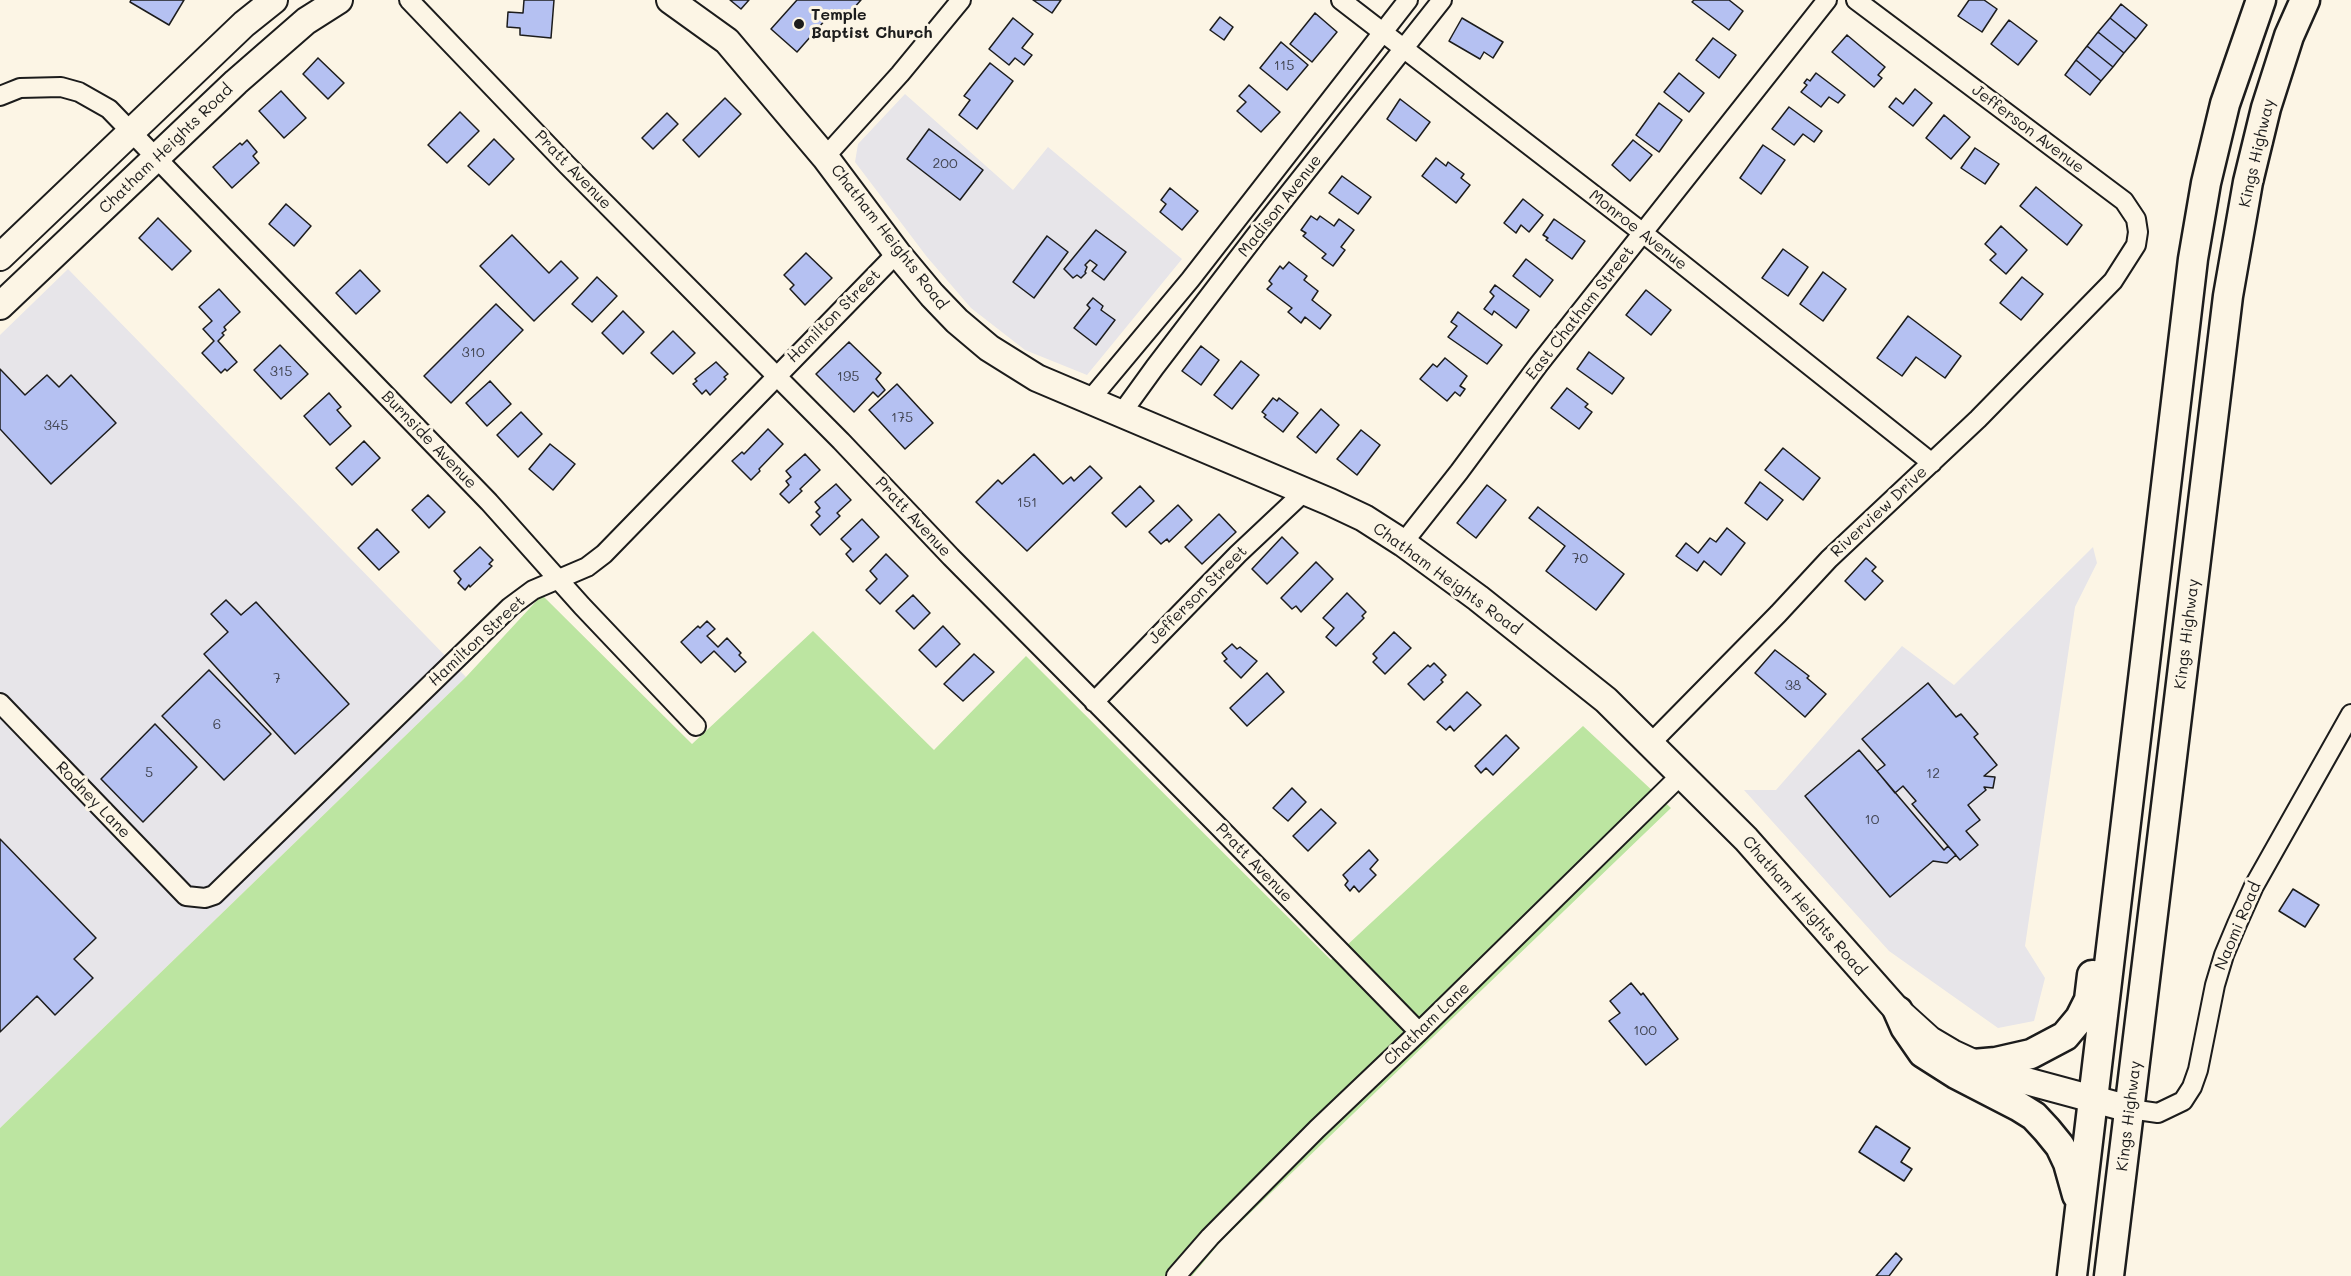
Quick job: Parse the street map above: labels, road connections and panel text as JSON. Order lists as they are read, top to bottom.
{
  "streets": {
    "main road": ["Chatham Heights Road", "Kings Highway"],
    "street": [
      "Jefferson Avenue",
      "Pratt Avenue",
      "Madison Avenue",
      "Monroe Avenue",
      "East Chatham Street",
      "Hamilton Street",
      "Burnside Avenue",
      "Riverview Drive",
      "Jefferson Street",
      "Rodney Lane",
      "Naomi Road",
      "Chatham Lane"
    ]
  },
  "crossings": [
    ["Jefferson Avenue", "Riverview Drive"],
    ["Chatham Heights Road", "Kings Highway"],
    ["Chatham Heights Road", "Madison Avenue"],
    ["Chatham Heights Road", "East Chatham Street"],
    ["Chatham Heights Road", "Hamilton Street"],
    ["Chatham Heights Road", "Burnside Avenue"],
    ["Chatham Heights Road", "Riverview Drive"],
    ["Chatham Heights Road", "Jefferson Street"],
    ["Chatham Heights Road", "Naomi Road"],
    ["Chatham Heights Road", "Chatham Lane"],
    ["Kings Highway", "Naomi Road"],
    ["Pratt Avenue", "Hamilton Street"],
    ["Pratt Avenue", "Jefferson Street"],
    ["Pratt Avenue", "Chatham Lane"],
    ["Madison Avenue", "Monroe Avenue"],
    ["Monroe Avenue", "East Chatham Street"],
    ["Monroe Avenue", "Riverview Drive"],
    ["Hamilton Street", "Burnside Avenue"],
    ["Hamilton Street", "Rodney Lane"]
  ],
  "places": ["Temple Baptist Church"],
  "house_numbers": [
    "115",
    "200",
    "310",
    "315",
    "195",
    "175",
    "345",
    "151",
    "70",
    "7",
    "38",
    "6",
    "5",
    "12",
    "10",
    "100"
  ]
}
